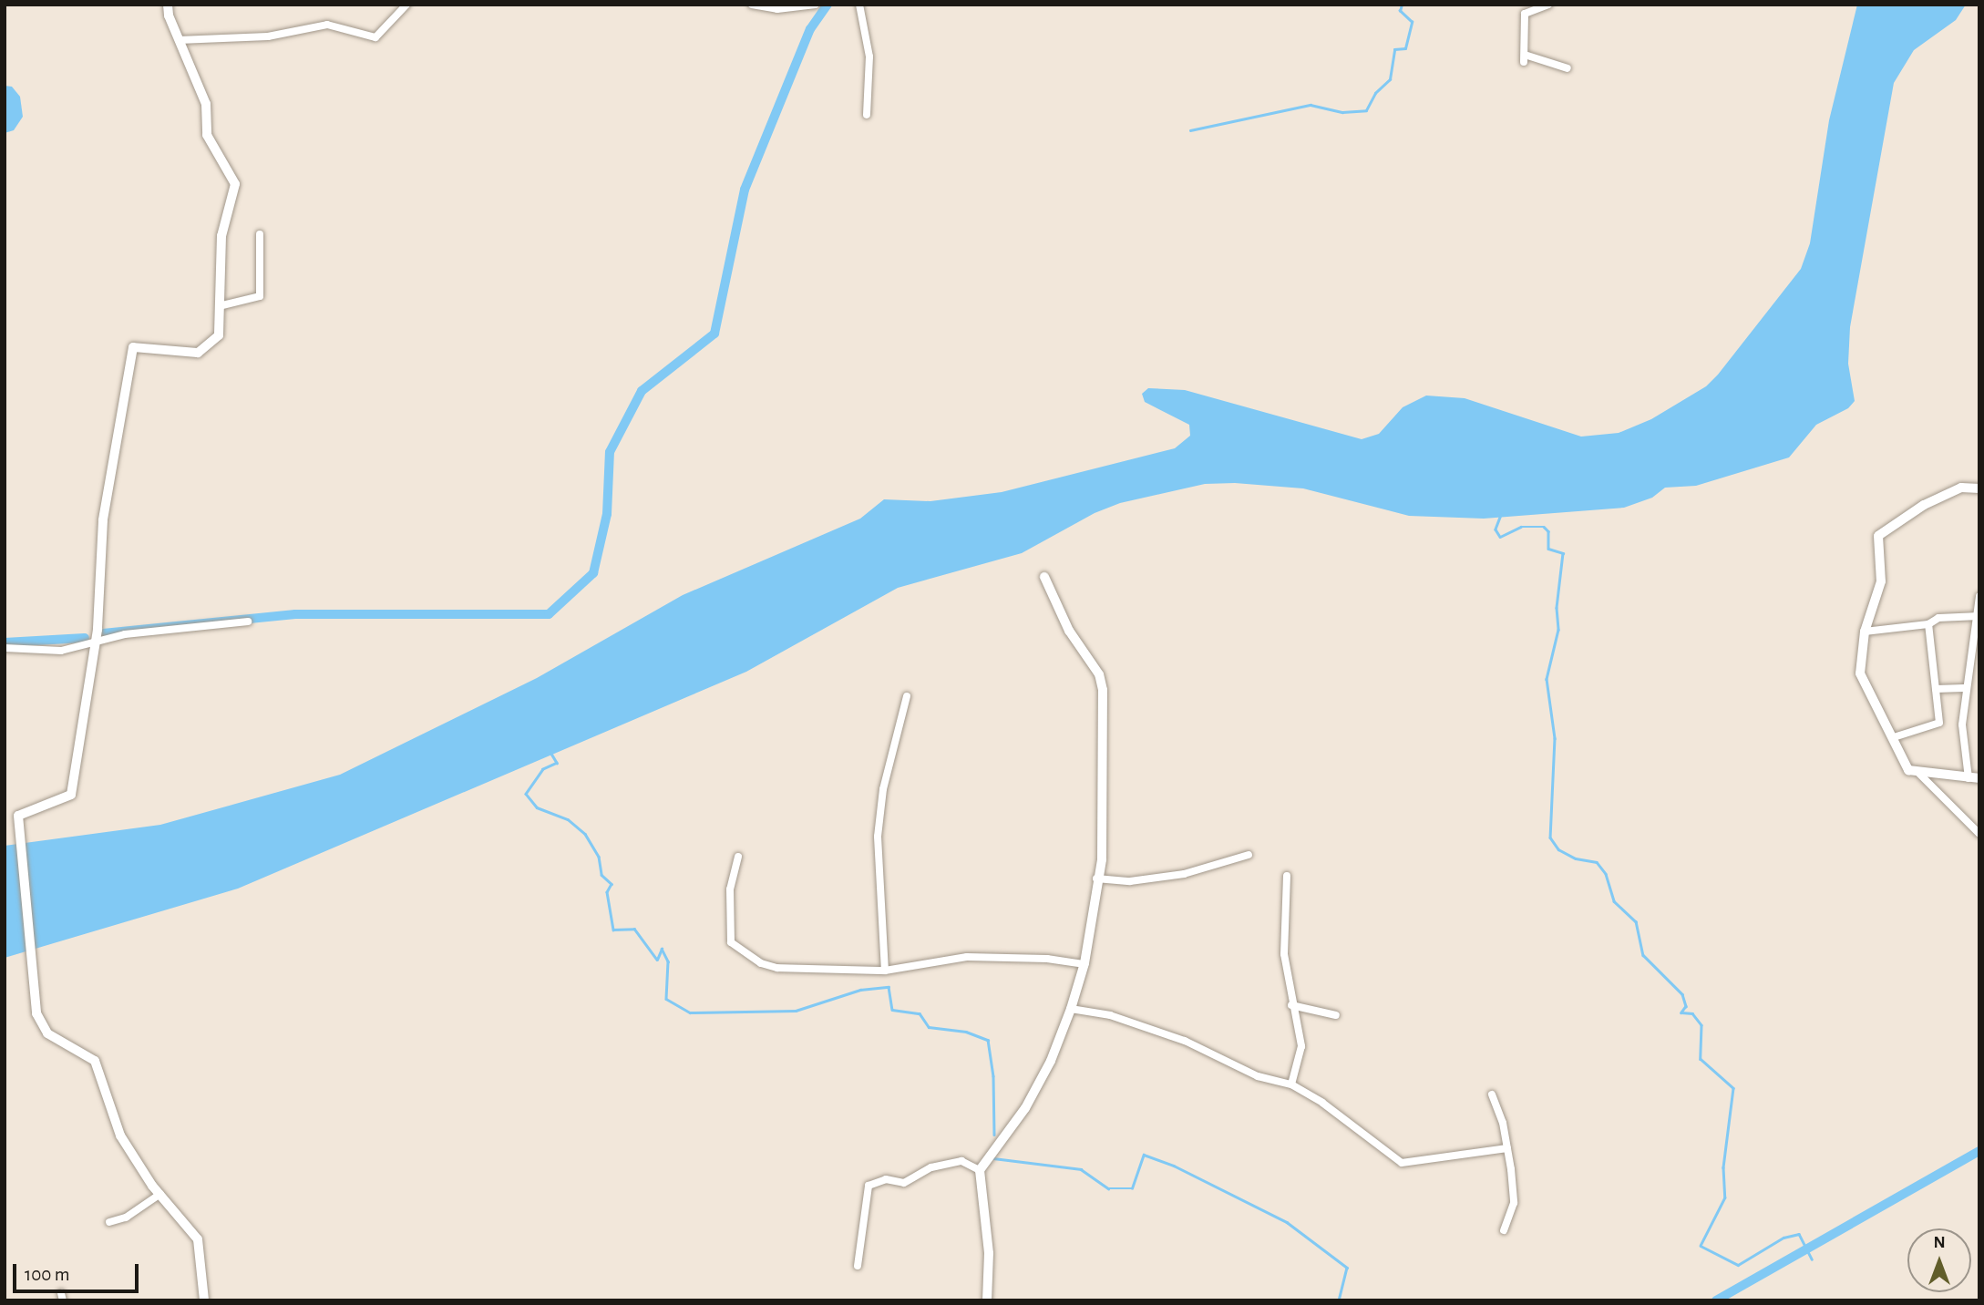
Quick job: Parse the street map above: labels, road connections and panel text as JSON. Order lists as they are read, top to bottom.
{
  "scale_bar": "100 m",
  "north": "top"
}
